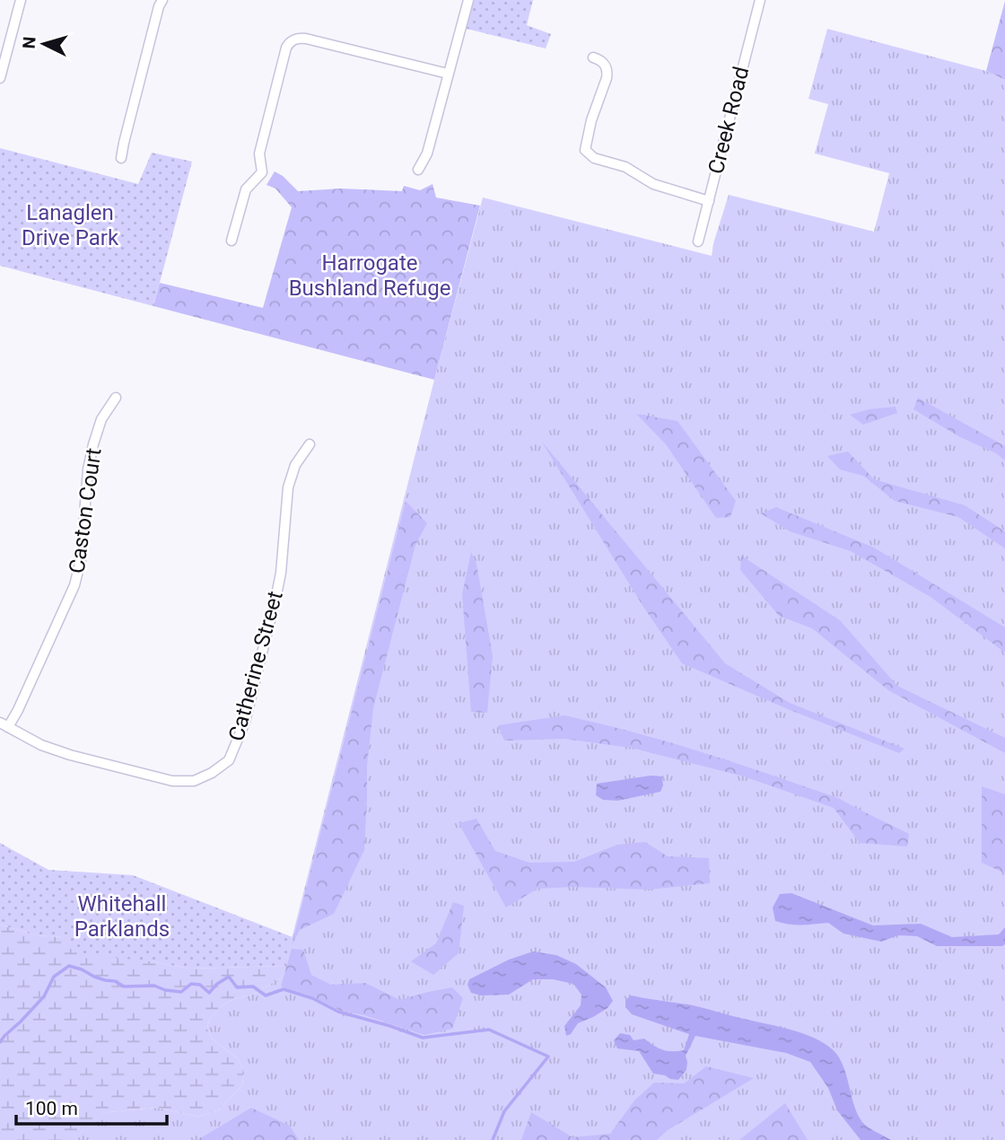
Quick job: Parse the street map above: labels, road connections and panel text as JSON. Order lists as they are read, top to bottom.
{
  "streets": {
    "street": ["Creek Road", "Caston Court", "Catherine Street"]
  },
  "crossings": [
    ["Caston Court", "Catherine Street"]
  ],
  "parks": ["Lanaglen Drive Park", "Harrogate Bushland Refuge", "Whitehall Parklands"],
  "scale_bar": "100 m",
  "north": "left"
}
